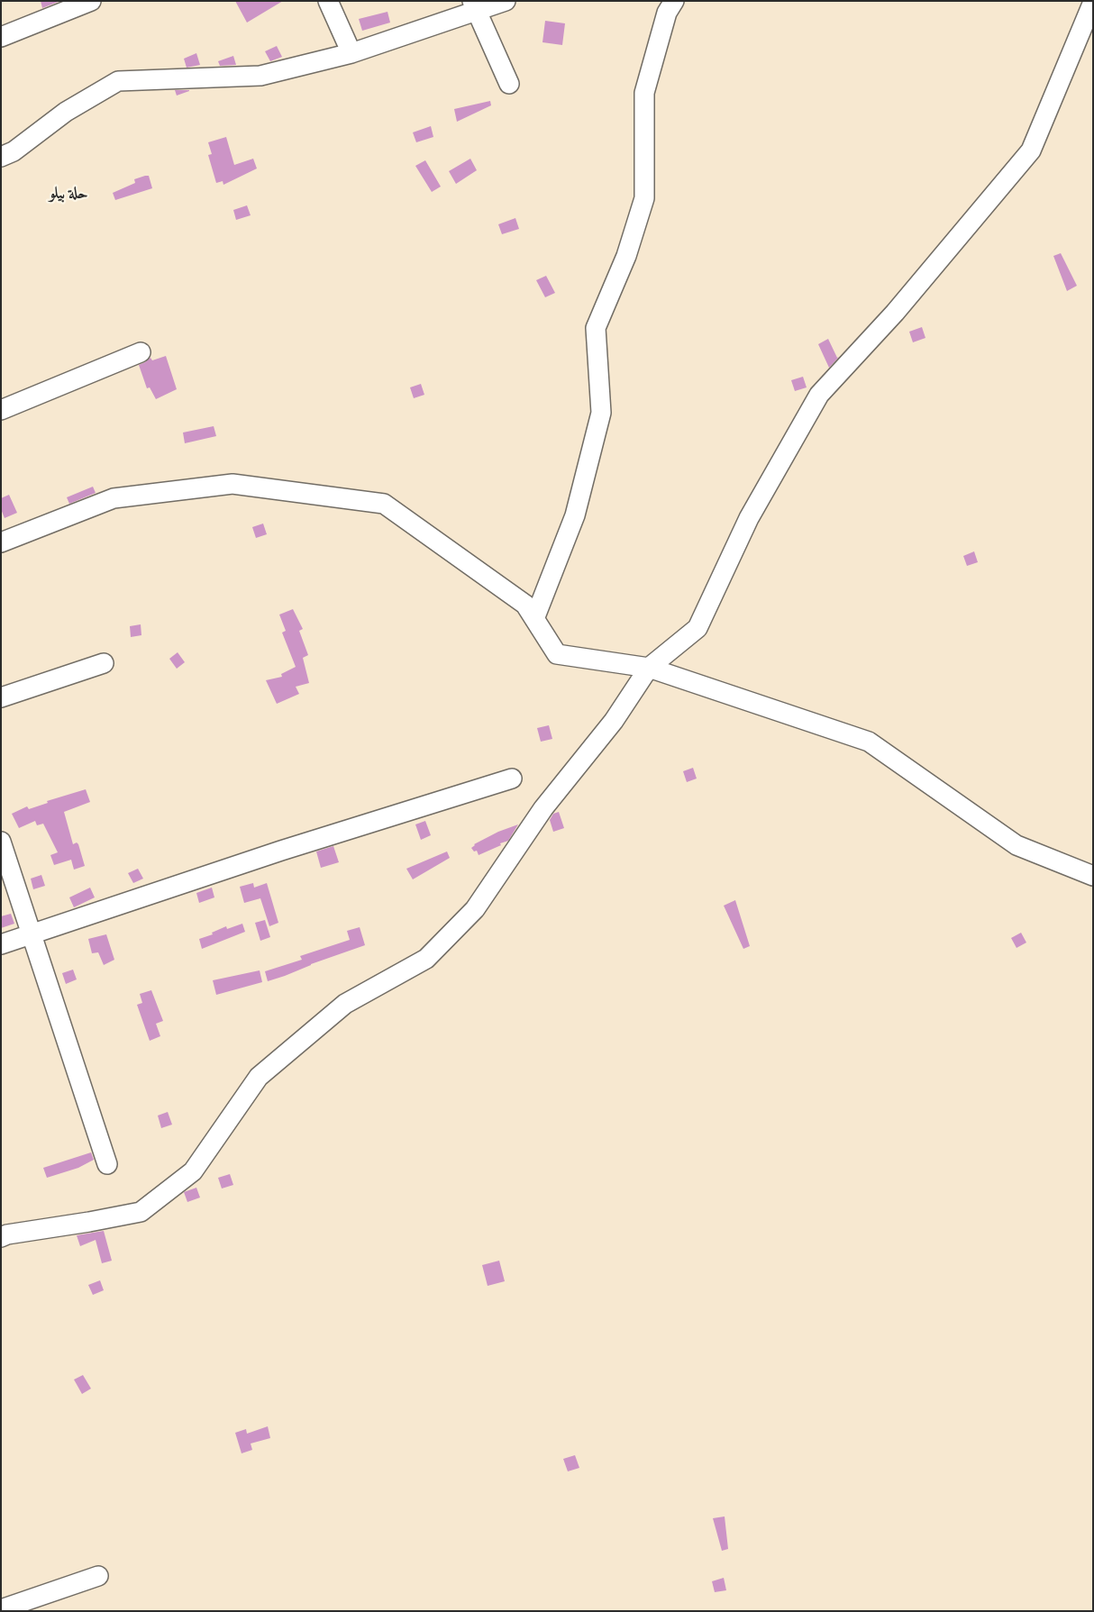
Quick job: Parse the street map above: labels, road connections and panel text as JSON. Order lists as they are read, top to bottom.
{
  "districts": ["حلة بيلو"]
}
